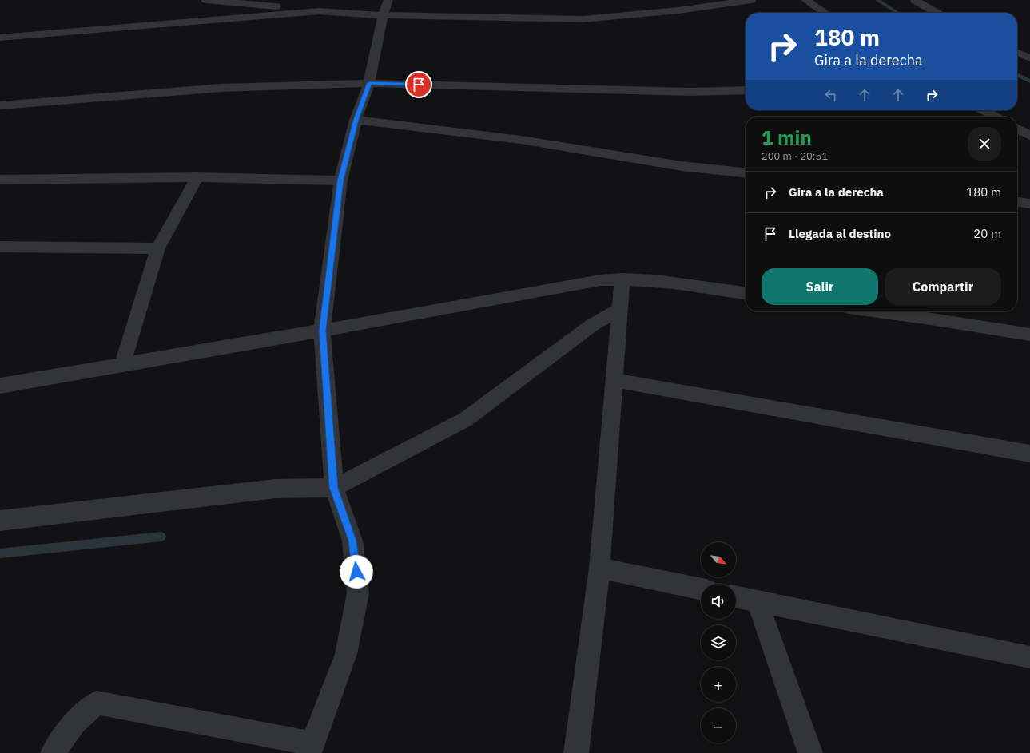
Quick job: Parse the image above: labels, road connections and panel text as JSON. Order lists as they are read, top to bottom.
{
  "north": "bottom right",
  "page": {
    "turn": ["180 m", "Gira a la derecha"],
    "heading": ["1 min", "200 m · 20:51"],
    "list": [
      {
        "name": "Gira a la derecha",
        "value": "180 m"
      },
      {
        "name": "Llegada al destino",
        "value": "20 m"
      }
    ],
    "buttons": ["Salir", "Compartir"],
    "map_buttons": ["+", "−"]
  }
}
